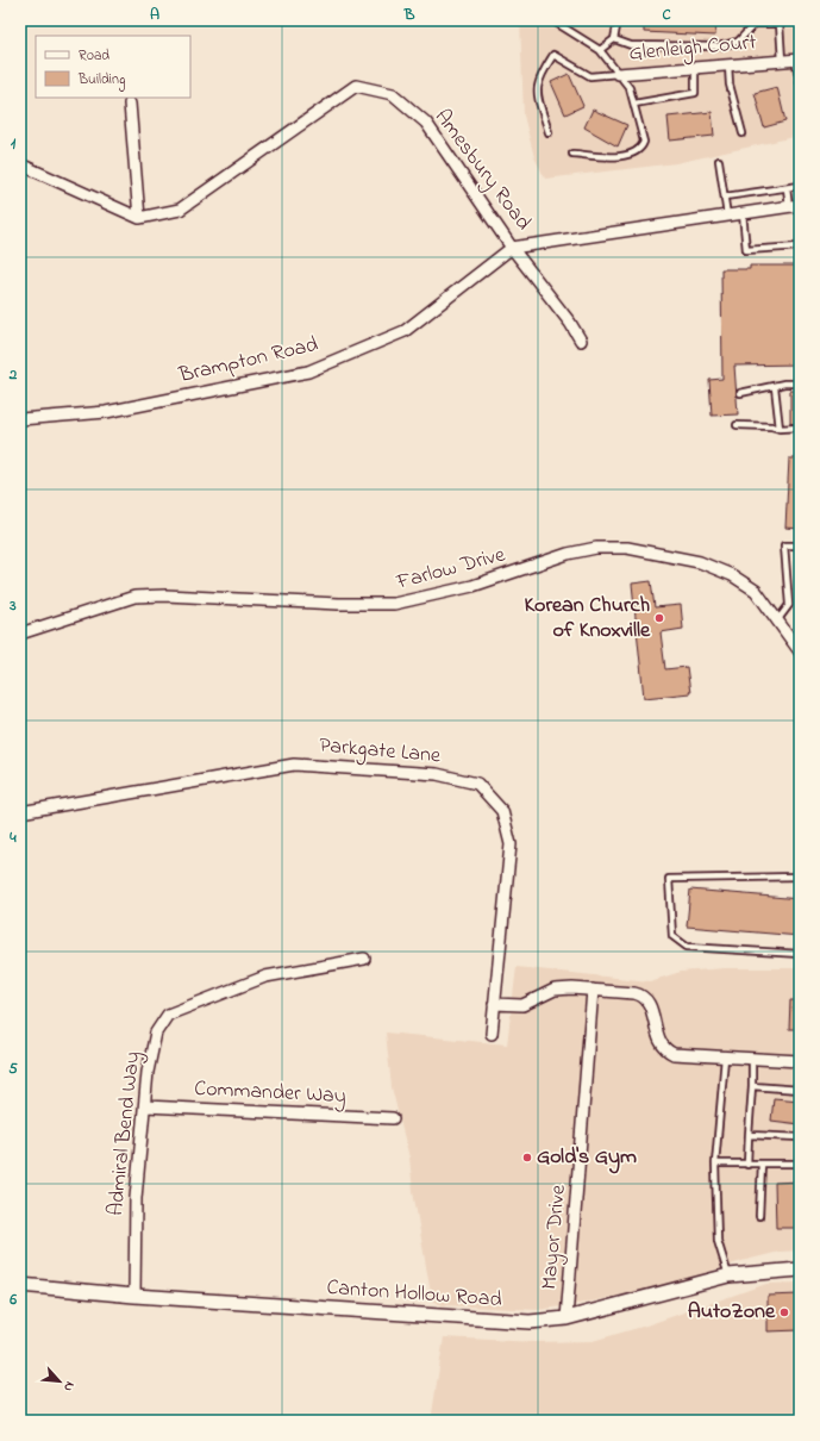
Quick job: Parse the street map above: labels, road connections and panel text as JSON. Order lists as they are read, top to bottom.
{
  "streets": {
    "street": [
      "Glenleigh Court",
      "Amesbury Road",
      "Brampton Road",
      "Farlow Drive",
      "Parkgate Lane",
      "Commander Way",
      "Admiral Bend Way",
      "Mayor Drive",
      "Canton Hollow Road"
    ]
  },
  "crossings": [
    ["Amesbury Road", "Brampton Road"],
    ["Commander Way", "Admiral Bend Way"],
    ["Admiral Bend Way", "Canton Hollow Road"],
    ["Mayor Drive", "Canton Hollow Road"]
  ],
  "places": ["Korean Church of Knoxville", "Gold's Gym", "AutoZone"],
  "legend": ["Road", "Building"],
  "north": "bottom right",
  "grid": {
    "columns": ["A", "B", "C"],
    "rows": [
      "1",
      "2",
      "3",
      "4",
      "5",
      "6"
    ]
  }
}
